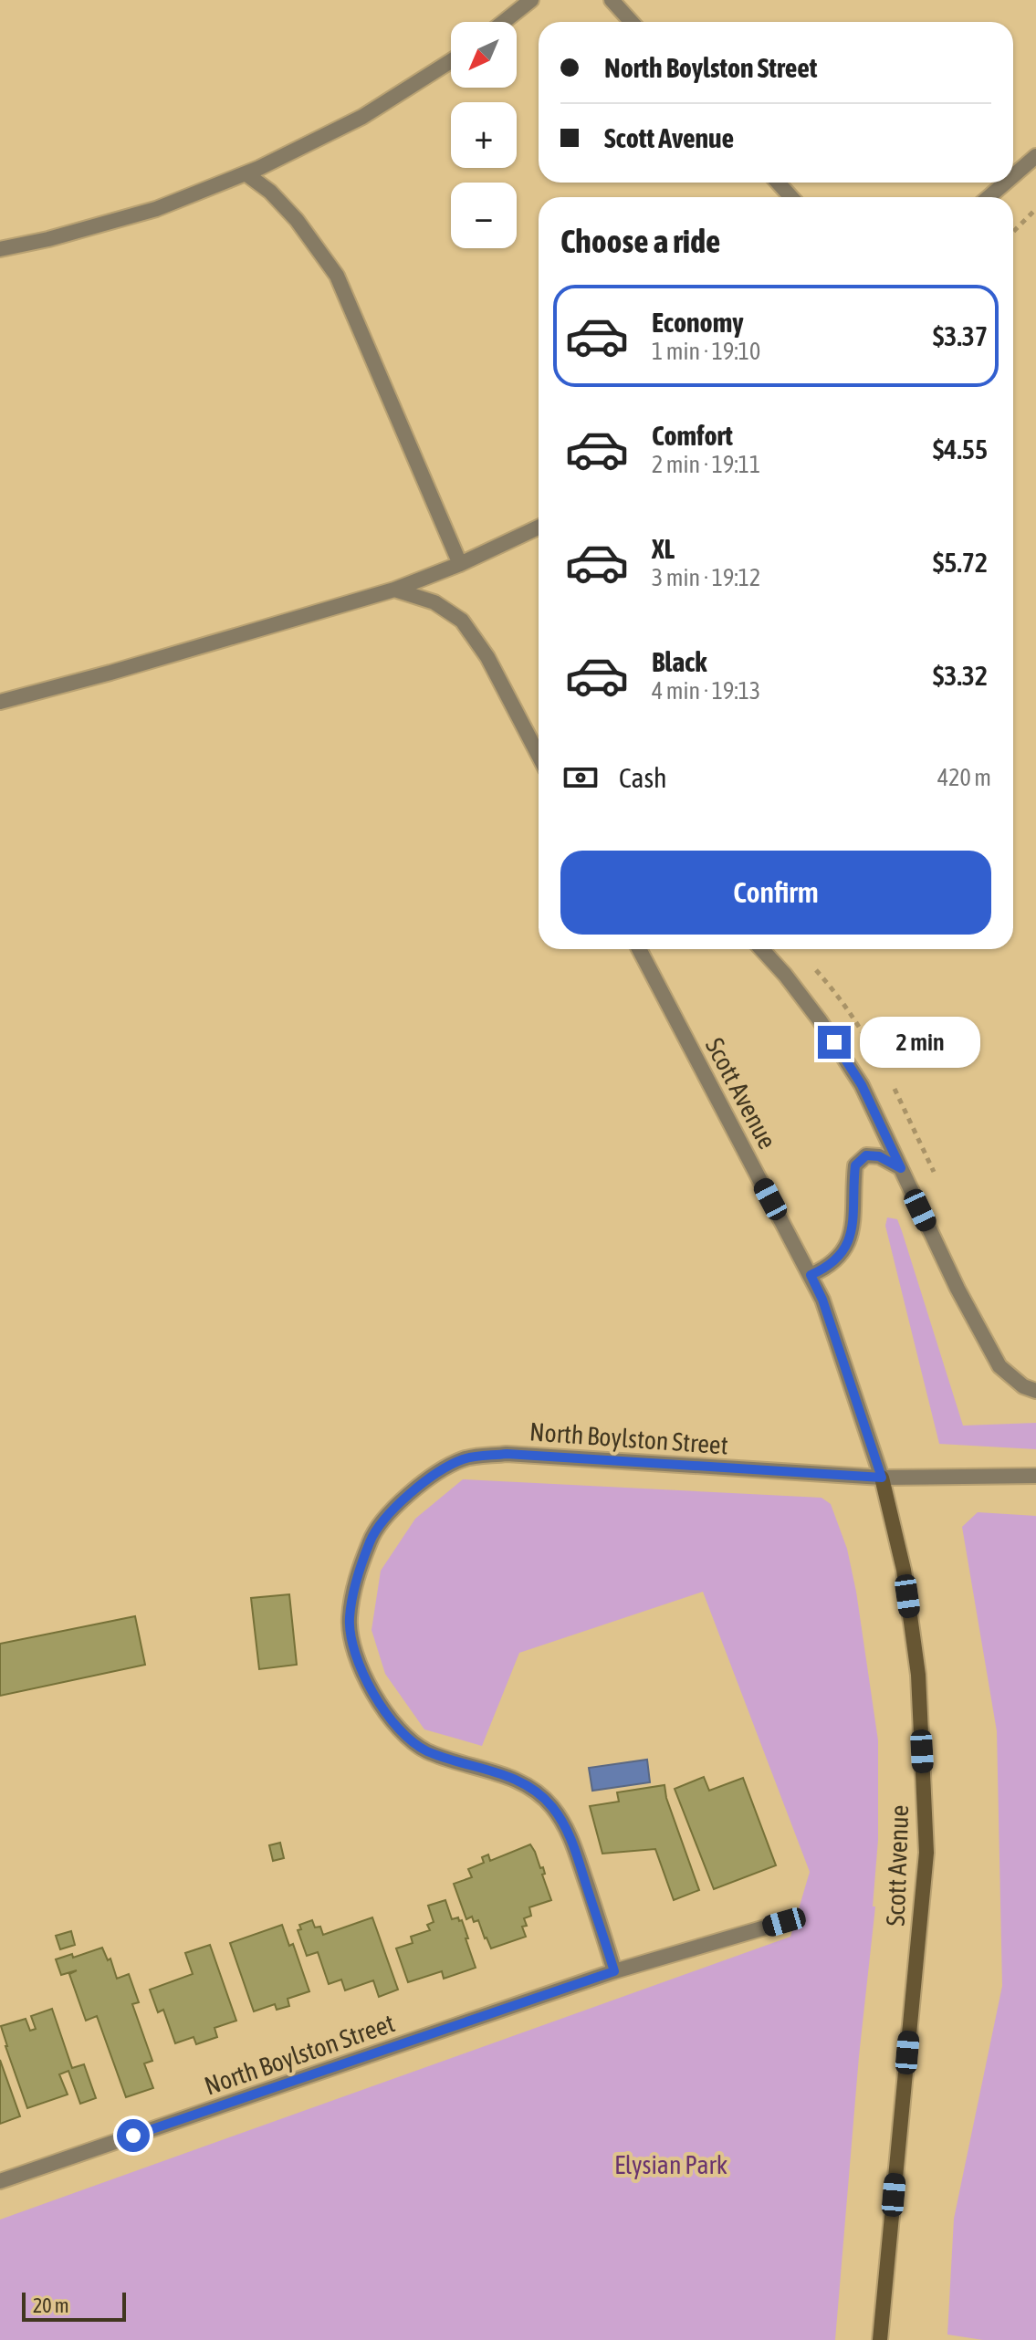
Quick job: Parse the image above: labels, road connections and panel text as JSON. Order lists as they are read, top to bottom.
{
  "streets": {
    "street": ["Scott Avenue", "North Boylston Street"]
  },
  "crossings": [
    ["Scott Avenue", "North Boylston Street"]
  ],
  "parks": ["Elysian Park"],
  "scale_bar": "20 m",
  "north": "bottom left",
  "page": {
    "map_buttons": ["+", "−"],
    "banner": ["North Boylston Street", "Scott Avenue"],
    "heading": "Choose a ride",
    "list": [
      {
        "name": "Economy",
        "note": "1 min · 19:10",
        "value": "$3.37"
      },
      {
        "name": "Comfort",
        "note": "2 min · 19:11",
        "value": "$4.55"
      },
      {
        "name": "XL",
        "note": "3 min · 19:12",
        "value": "$5.72"
      },
      {
        "name": "Black",
        "note": "4 min · 19:13",
        "value": "$3.32"
      }
    ],
    "pay": ["Cash", "420 m"],
    "buttons": "Confirm",
    "bubble": "2 min",
    "scale": "20 m"
  }
}
